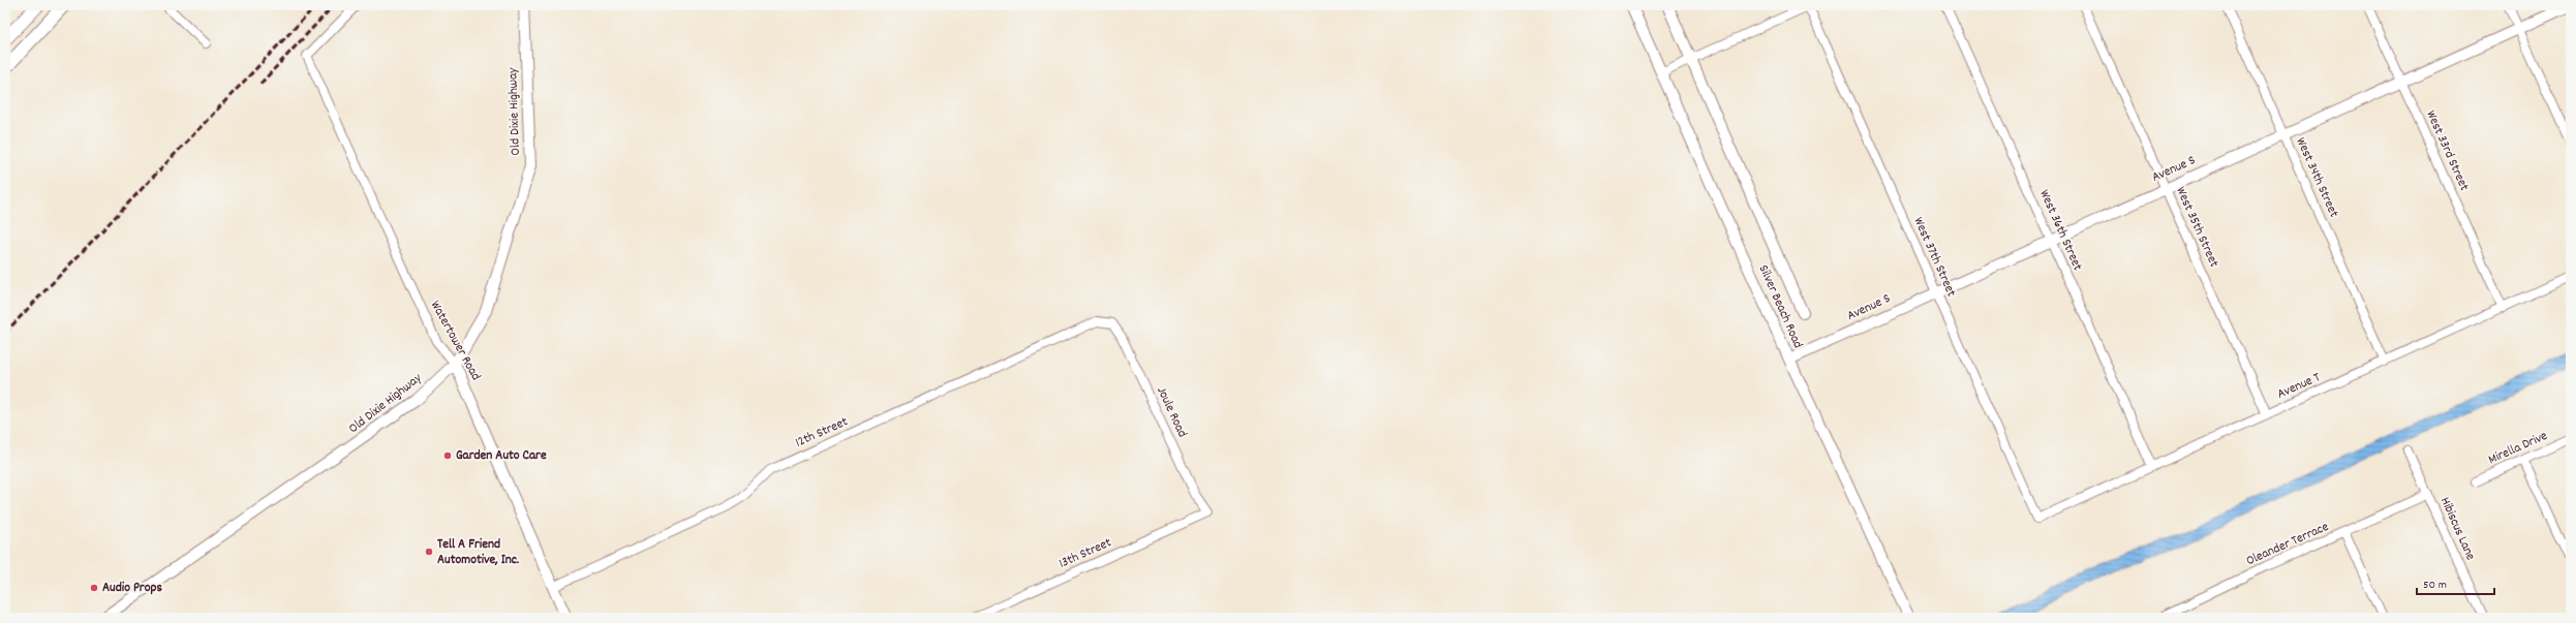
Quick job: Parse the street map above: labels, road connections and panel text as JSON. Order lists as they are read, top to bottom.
{
  "streets": {
    "street": [
      "Old Dixie Highway",
      "West 33rd Street",
      "Avenue S",
      "West 34th Street",
      "West 35th Street",
      "West 36th Street",
      "West 37th Street",
      "Silver Beach Road",
      "Watertower Road",
      "Avenue T",
      "Joule Road",
      "12th Street",
      "Mirella Drive",
      "Hibiscus Lane",
      "Oleander Terrace",
      "13th Street"
    ]
  },
  "crossings": [
    ["Old Dixie Highway", "Watertower Road"],
    ["West 33rd Street", "Avenue S"],
    ["West 33rd Street", "Avenue T"],
    ["Avenue S", "West 34th Street"],
    ["Avenue S", "West 35th Street"],
    ["Avenue S", "West 36th Street"],
    ["Avenue S", "West 37th Street"],
    ["Avenue S", "Silver Beach Road"],
    ["West 34th Street", "Avenue T"],
    ["West 35th Street", "Avenue T"],
    ["West 36th Street", "Avenue T"],
    ["West 37th Street", "Avenue T"],
    ["Watertower Road", "12th Street"],
    ["Joule Road", "12th Street"],
    ["Joule Road", "13th Street"],
    ["Hibiscus Lane", "Oleander Terrace"]
  ],
  "places": ["Garden Auto Care", "Tell A Friend Automotive, Inc.", "Audio Props"],
  "scale_bar": "50 m"
}
